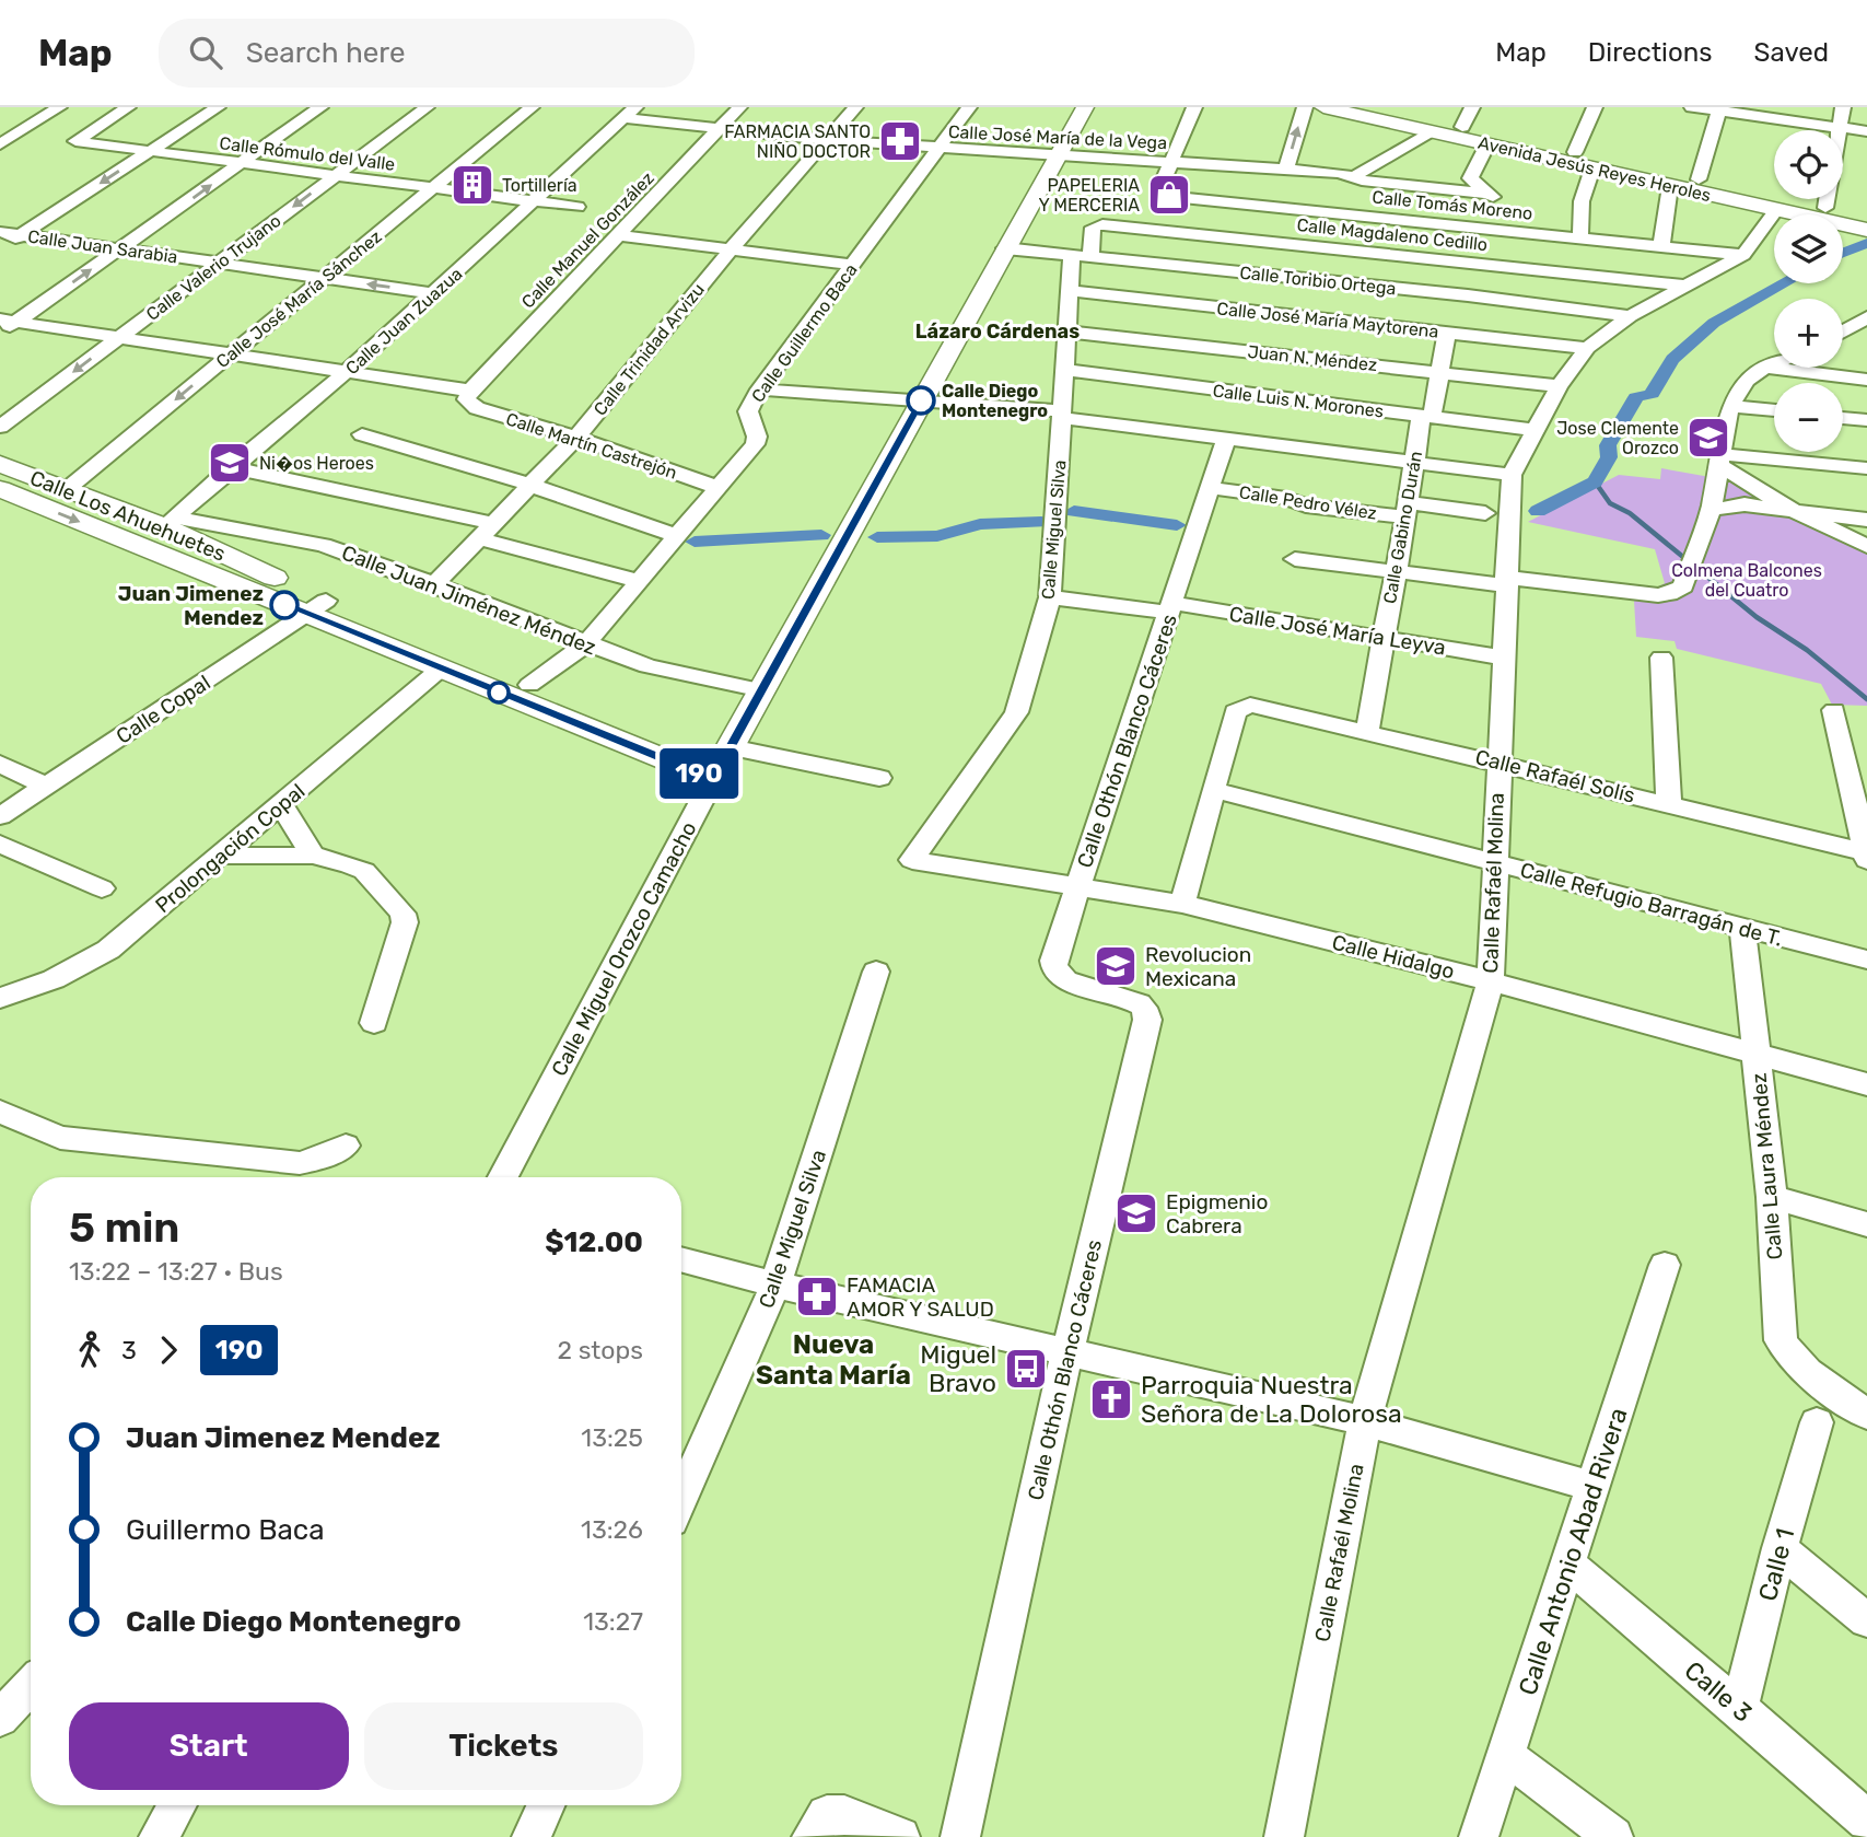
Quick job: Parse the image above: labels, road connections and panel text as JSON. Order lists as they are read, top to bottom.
{
  "streets": {
    "street": [
      "Calle José María de la Vega",
      "Calle Rómulo del Valle",
      "Avenida Jesús Reyes Heroles",
      "Calle Tomás Moreno",
      "Calle Magdaleno Cedillo",
      "Calle Manuel González",
      "Calle Juan Sarabia",
      "Calle Valerio Trujano",
      "Calle Toribio Ortega",
      "Calle José María Sánchez",
      "Calle José María Maytorena",
      "Calle Juan Zuazua",
      "Calle Guillermo Baca",
      "Calle Trinidad Arvizu",
      "Juan N. Méndez",
      "Calle Luis N. Morones",
      "Calle Martín Castrejón",
      "Calle Pedro Vélez",
      "Calle Los Ahuehuetes",
      "Calle Gabino Durán",
      "Calle Miguel Silva",
      "Calle Juan Jiménez Méndez",
      "Calle José María Leyva",
      "Calle Copal",
      "Calle Othón Blanco Cáceres",
      "Calle Rafaél Solís",
      "Prolongación Copal",
      "Calle Rafaél Molina",
      "Calle Refugio Barragán de T.",
      "Calle Miguel Orozco Camacho",
      "Calle Hidalgo",
      "Calle Laura Méndez",
      "Calle Antonio Abad Rivera",
      "Calle 1",
      "Calle 3"
    ]
  },
  "crossings": [
    ["Calle José María de la Vega", "Calle Tomás Moreno"],
    ["Calle José María de la Vega", "Calle Manuel González"],
    ["Calle José María de la Vega", "Calle Juan Zuazua"],
    ["Calle José María de la Vega", "Calle Guillermo Baca"],
    ["Calle José María de la Vega", "Calle Trinidad Arvizu"],
    ["Calle José María de la Vega", "Calle Gabino Durán"],
    ["Calle José María de la Vega", "Calle Miguel Orozco Camacho"],
    ["Calle Rómulo del Valle", "Calle Valerio Trujano"],
    ["Calle Rómulo del Valle", "Calle José María Sánchez"],
    ["Calle Rómulo del Valle", "Calle Juan Zuazua"],
    ["Avenida Jesús Reyes Heroles", "Calle Gabino Durán"],
    ["Avenida Jesús Reyes Heroles", "Calle Rafaél Molina"],
    ["Calle Tomás Moreno", "Calle Gabino Durán"],
    ["Calle Tomás Moreno", "Calle Rafaél Molina"],
    ["Calle Magdaleno Cedillo", "Calle Toribio Ortega"],
    ["Calle Magdaleno Cedillo", "Calle Gabino Durán"],
    ["Calle Magdaleno Cedillo", "Calle Rafaél Molina"],
    ["Calle Manuel González", "Calle Martín Castrejón"],
    ["Calle Juan Sarabia", "Calle Valerio Trujano"],
    ["Calle Juan Sarabia", "Calle José María Sánchez"],
    ["Calle Juan Sarabia", "Calle Juan Zuazua"],
    ["Calle Valerio Trujano", "Calle Martín Castrejón"],
    ["Calle Toribio Ortega", "Calle José María Maytorena"],
    ["Calle Toribio Ortega", "Juan N. Méndez"],
    ["Calle Toribio Ortega", "Calle Luis N. Morones"],
    ["Calle Toribio Ortega", "Calle Gabino Durán"],
    ["Calle Toribio Ortega", "Calle Miguel Silva"],
    ["Calle Toribio Ortega", "Calle Rafaél Molina"],
    ["Calle Toribio Ortega", "Calle Miguel Orozco Camacho"],
    ["Calle José María Sánchez", "Calle Martín Castrejón"],
    ["Calle José María Sánchez", "Calle Los Ahuehuetes"],
    ["Calle José María Maytorena", "Juan N. Méndez"],
    ["Calle José María Maytorena", "Calle Luis N. Morones"],
    ["Calle José María Maytorena", "Calle Gabino Durán"],
    ["Calle José María Maytorena", "Calle Miguel Silva"],
    ["Calle José María Maytorena", "Calle Rafaél Molina"],
    ["Calle Juan Zuazua", "Calle Martín Castrejón"],
    ["Calle Juan Zuazua", "Calle Los Ahuehuetes"],
    ["Calle Juan Zuazua", "Calle Juan Jiménez Méndez"],
    ["Calle Guillermo Baca", "Calle Martín Castrejón"],
    ["Calle Guillermo Baca", "Calle Los Ahuehuetes"],
    ["Calle Guillermo Baca", "Calle Juan Jiménez Méndez"],
    ["Calle Trinidad Arvizu", "Calle Martín Castrejón"],
    ["Calle Trinidad Arvizu", "Calle Juan Jiménez Méndez"],
    ["Juan N. Méndez", "Calle Luis N. Morones"],
    ["Juan N. Méndez", "Calle Gabino Durán"],
    ["Juan N. Méndez", "Calle Miguel Silva"],
    ["Juan N. Méndez", "Calle Rafaél Molina"],
    ["Calle Luis N. Morones", "Calle Gabino Durán"],
    ["Calle Luis N. Morones", "Calle Miguel Silva"],
    ["Calle Luis N. Morones", "Calle Rafaél Molina"],
    ["Calle Pedro Vélez", "Calle Gabino Durán"],
    ["Calle Pedro Vélez", "Calle Othón Blanco Cáceres"],
    ["Calle Los Ahuehuetes", "Calle Juan Jiménez Méndez"],
    ["Calle Los Ahuehuetes", "Calle Copal"],
    ["Calle Los Ahuehuetes", "Prolongación Copal"],
    ["Calle Los Ahuehuetes", "Calle Miguel Orozco Camacho"],
    ["Calle Gabino Durán", "Calle José María Leyva"],
    ["Calle Gabino Durán", "Calle Rafaél Solís"],
    ["Calle Miguel Silva", "Calle José María Leyva"],
    ["Calle Miguel Silva", "Calle Hidalgo"],
    ["Calle Juan Jiménez Méndez", "Calle Miguel Orozco Camacho"],
    ["Calle José María Leyva", "Calle Othón Blanco Cáceres"],
    ["Calle José María Leyva", "Calle Rafaél Molina"],
    ["Calle Othón Blanco Cáceres", "Calle Hidalgo"],
    ["Calle Rafaél Solís", "Calle Rafaél Molina"],
    ["Calle Rafaél Solís", "Calle Refugio Barragán de T."],
    ["Calle Rafaél Molina", "Calle Refugio Barragán de T."],
    ["Calle Rafaél Molina", "Calle Hidalgo"],
    ["Calle Refugio Barragán de T.", "Calle Laura Méndez"],
    ["Calle Hidalgo", "Calle Laura Méndez"],
    ["Calle Antonio Abad Rivera", "Calle 3"],
    ["Calle 1", "Calle 3"]
  ],
  "districts": ["Lázaro Cárdenas", "Nueva Santa María"],
  "parks": ["Colmena Balcones del Cuatro"],
  "places": {
    "pharmacy": ["FARMACIA SANTO NIÑO DOCTOR", "FAMACIA AMOR Y SALUD"],
    "building": ["Tortillería"],
    "shop": ["PAPELERIA Y MERCERIA"],
    "other": ["Calle Diego Montenegro", "Juan Jimenez Mendez"],
    "school or university": [
      "Jose Clemente Orozco",
      "Ni�os Heroes",
      "Revolucion Mexicana",
      "Epigmenio Cabrera"
    ],
    "bus stop": ["Miguel Bravo"],
    "church": ["Parroquia Nuestra Señora de La Dolorosa"]
  },
  "lines": ["bus line 190"],
  "page": {
    "header": "Map",
    "search": "Search here",
    "nav": ["Map", "Directions", "Saved"],
    "on_map": "190",
    "map_buttons": ["+", "−"],
    "heading": ["5 min", "13:22 – 13:27 · Bus", "$12.00"],
    "legs": ["3", "190", "2 stops"],
    "list": [
      {
        "name": "Juan Jimenez Mendez",
        "value": "13:25"
      },
      {
        "name": "Guillermo Baca",
        "value": "13:26"
      },
      {
        "name": "Calle Diego Montenegro",
        "value": "13:27"
      }
    ],
    "buttons": ["Start", "Tickets"]
  }
}
